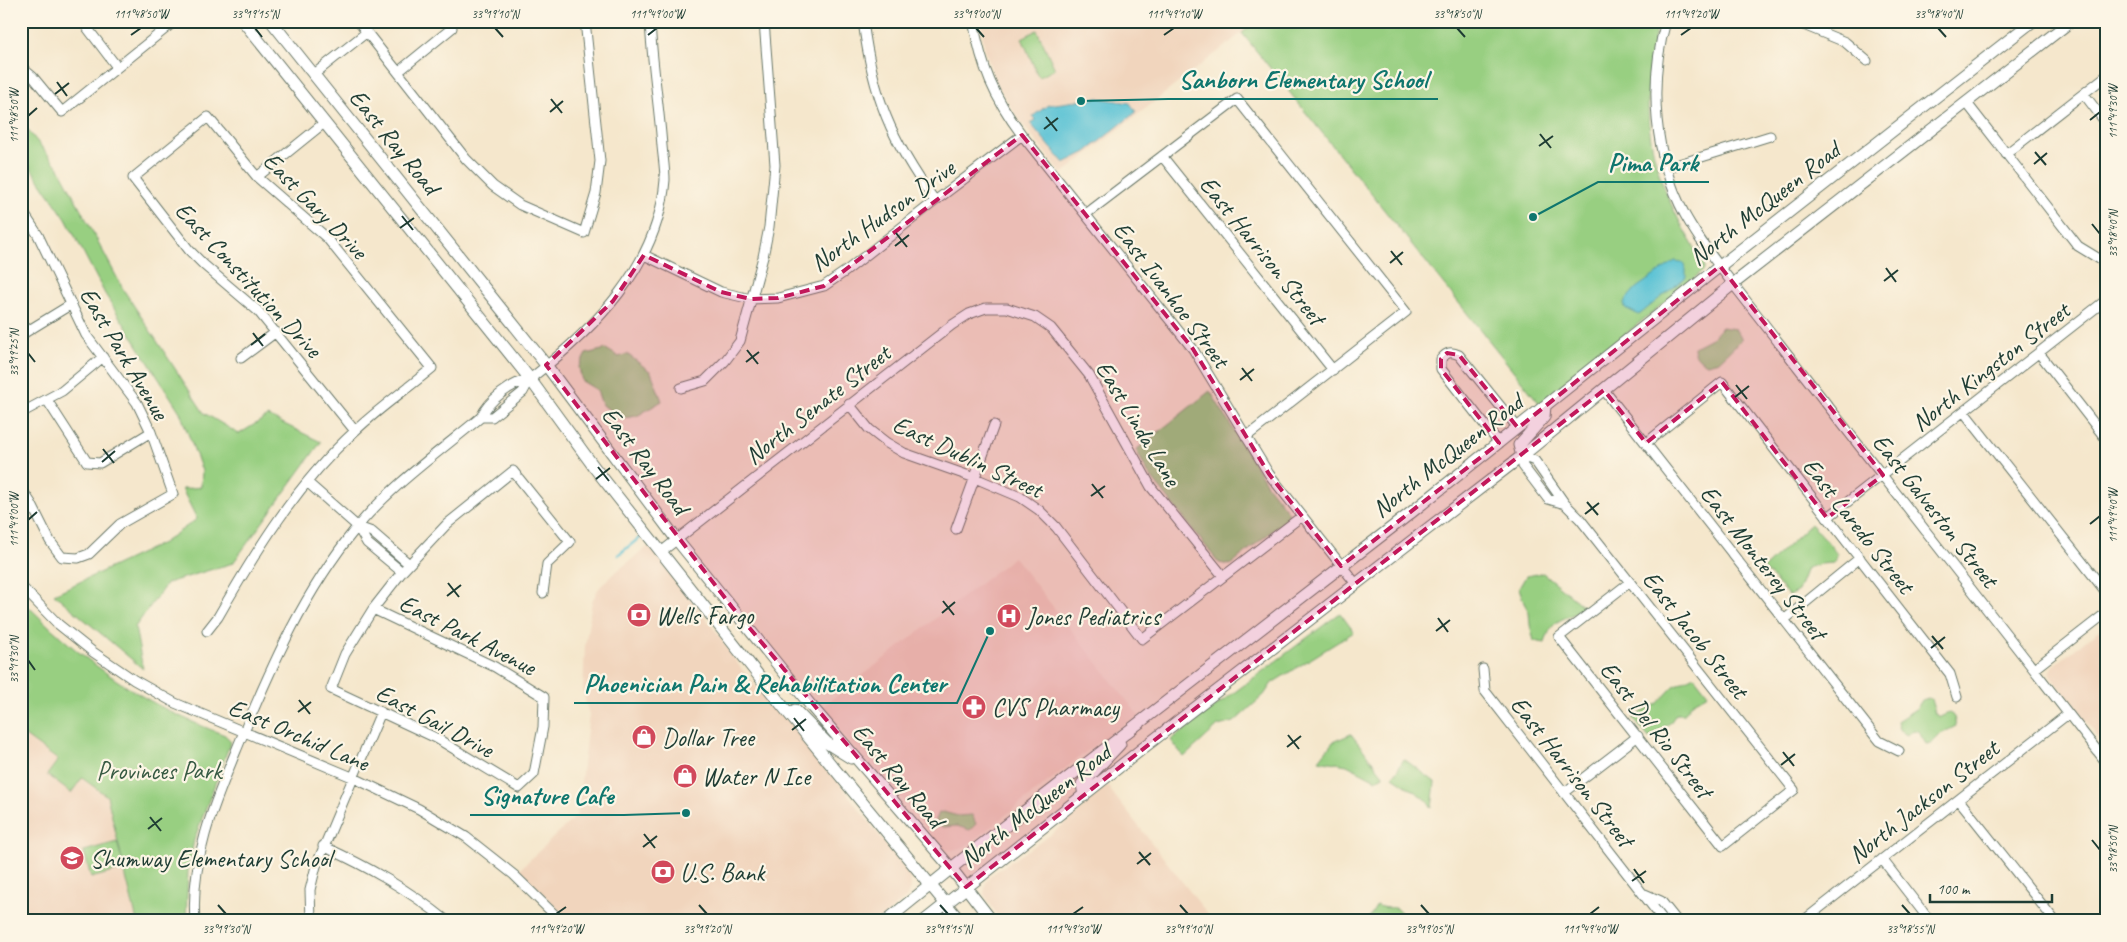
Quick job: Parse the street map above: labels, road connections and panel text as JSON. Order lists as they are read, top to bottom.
{
  "streets": {
    "main road": ["East Ray Road", "North McQueen Road"],
    "street": [
      "East Gary Drive",
      "North Hudson Drive",
      "East Harrison Street",
      "East Constitution Drive",
      "East Ivanhoe Street",
      "East Park Avenue",
      "North Kingston Street",
      "North Senate Street",
      "East Linda Lane",
      "East Dublin Street",
      "East Galveston Street",
      "East Laredo Street",
      "East Monterey Street",
      "East Jacob Street",
      "East Gail Drive",
      "East Del Rio Street",
      "East Orchid Lane",
      "North Jackson Street"
    ]
  },
  "crossings": [
    ["East Ray Road", "North McQueen Road"],
    ["East Ray Road", "North Senate Street"],
    ["North McQueen Road", "East Ivanhoe Street"],
    ["North McQueen Road", "East Galveston Street"],
    ["North McQueen Road", "East Monterey Street"],
    ["North McQueen Road", "East Jacob Street"],
    ["East Gary Drive", "East Constitution Drive"],
    ["North Hudson Drive", "East Ivanhoe Street"],
    ["East Park Avenue", "East Gail Drive"],
    ["North Kingston Street", "East Galveston Street"],
    ["North Kingston Street", "East Laredo Street"],
    ["North Senate Street", "East Linda Lane"],
    ["North Senate Street", "East Dublin Street"],
    ["East Linda Lane", "East Dublin Street"],
    ["East Galveston Street", "North Jackson Street"],
    ["East Laredo Street", "East Monterey Street"],
    ["East Jacob Street", "East Del Rio Street"]
  ],
  "parks": ["Provinces Park"],
  "places": {
    "other": [
      "Sanborn Elementary School",
      "Pima Park",
      "Phoenician Pain & Rehabilitation Center",
      "Signature Cafe"
    ],
    "bank": ["Wells Fargo", "U.S. Bank"],
    "hospital": ["Jones Pediatrics"],
    "pharmacy": ["CVS Pharmacy"],
    "shop": ["Dollar Tree", "Water N Ice"],
    "school or university": ["Shumway Elementary School"]
  },
  "scale_bar": "100 m",
  "coordinates": [
    "111°48'50\"W",
    "33°19'15\"N",
    "33°19'10\"N",
    "111°49'00\"W",
    "33°19'00\"N",
    "111°49'10\"W",
    "33°18'50\"N",
    "111°49'20\"W",
    "33°18'40\"N",
    "111°49'30\"W",
    "33°19'25\"N",
    "111°49'40\"W",
    "33°19'30\"N",
    "33°19'20\"N",
    "33°19'05\"N",
    "33°18'55\"N"
  ]
}
